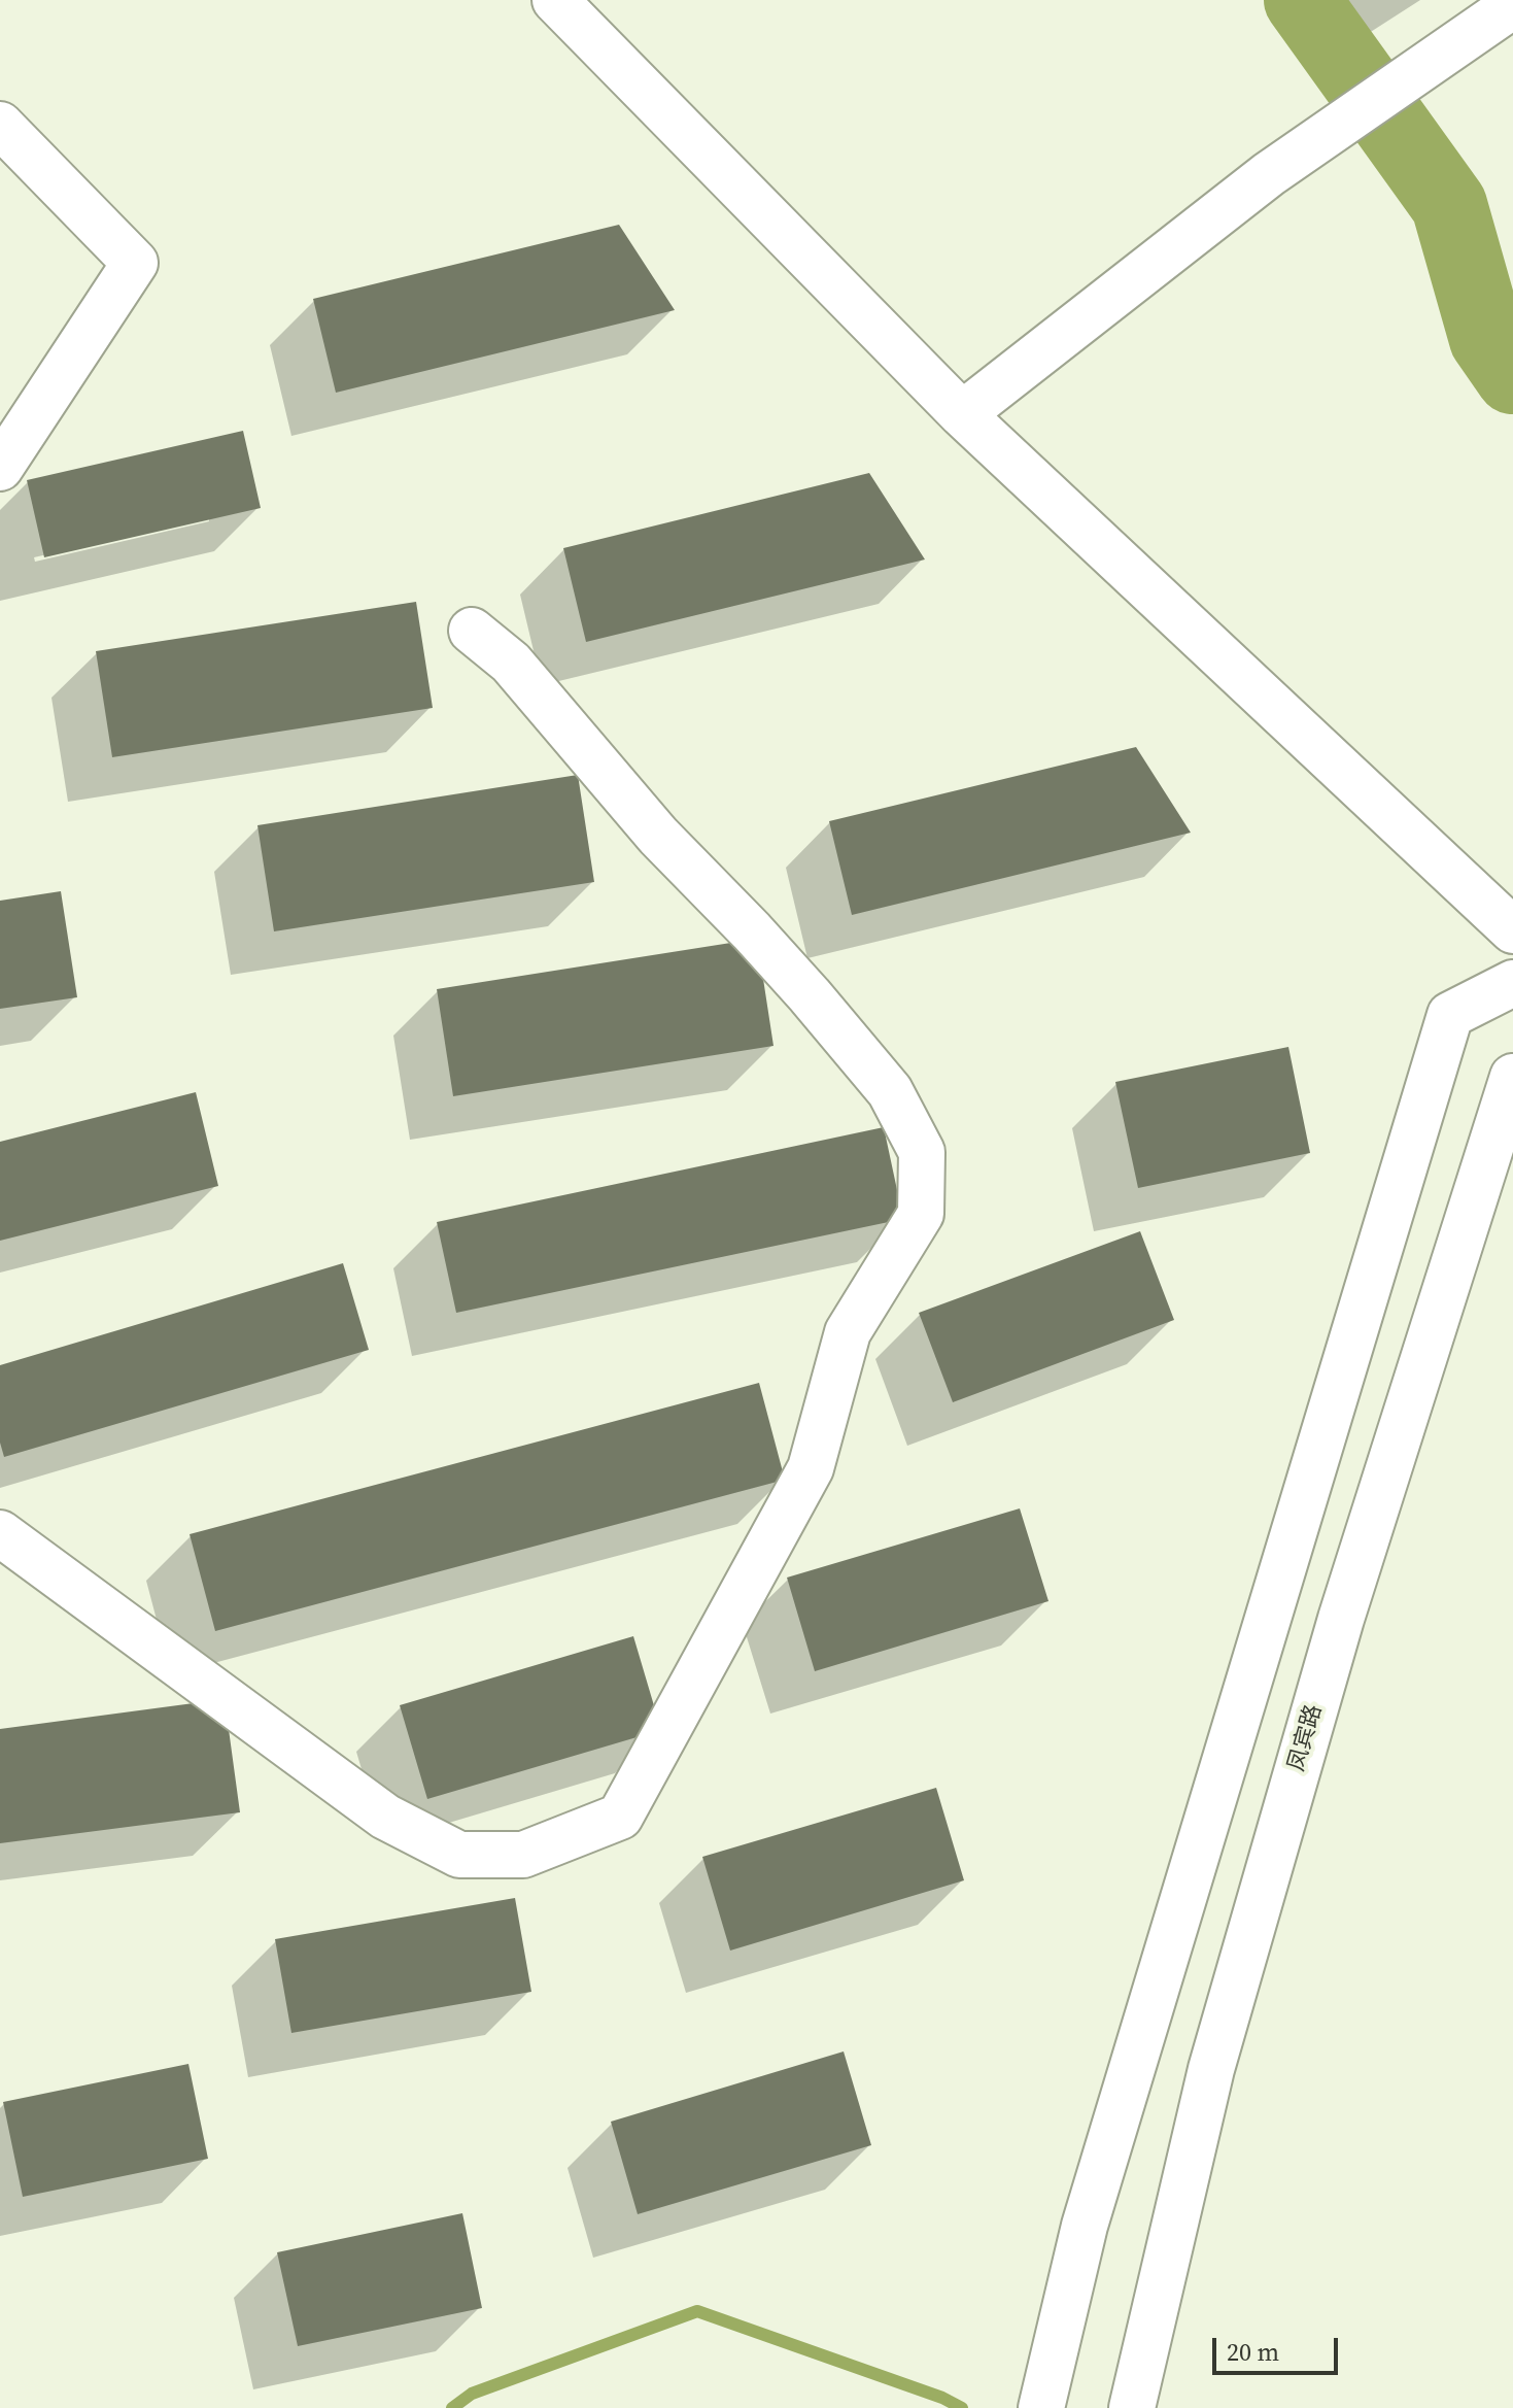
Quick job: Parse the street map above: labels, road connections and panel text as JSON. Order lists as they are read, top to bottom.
{
  "streets": {
    "street": ["凤宾路"]
  },
  "scale_bar": "20 m"
}
